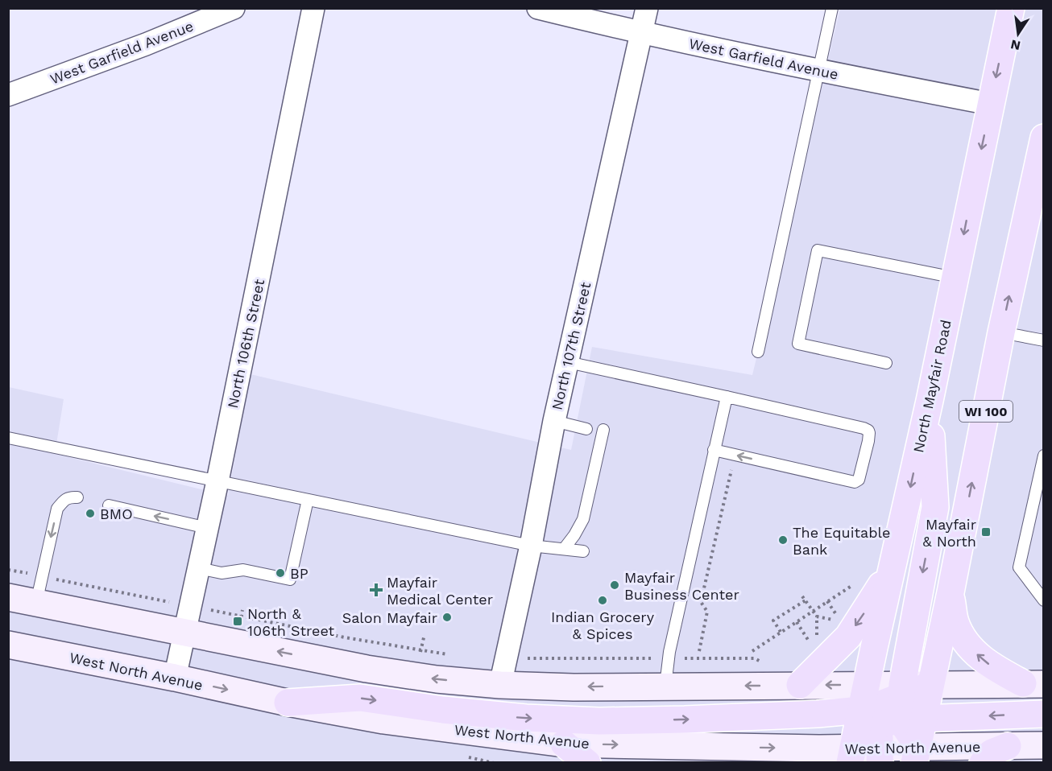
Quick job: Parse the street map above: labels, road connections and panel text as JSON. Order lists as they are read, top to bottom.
{
  "streets": {
    "main road": ["North Mayfair Road", "WI 100", "West North Avenue"],
    "street": ["West Garfield Avenue", "North 106th Street", "North 107th Street"]
  },
  "crossings": [
    ["West Garfield Avenue", "North 107th Street"],
    ["West Garfield Avenue", "North Mayfair Road"],
    ["North 106th Street", "West North Avenue"],
    ["North 107th Street", "West North Avenue"],
    ["North Mayfair Road", "West North Avenue"]
  ],
  "places": {
    "other": [
      "BMO",
      "The Equitable Bank",
      "BP",
      "Mayfair Business Center",
      "Indian Grocery & Spices",
      "Salon Mayfair"
    ],
    "transit": ["Mayfair & North", "North & 106th Street"],
    "health": ["Mayfair Medical Center"]
  },
  "north": "bottom"
}
